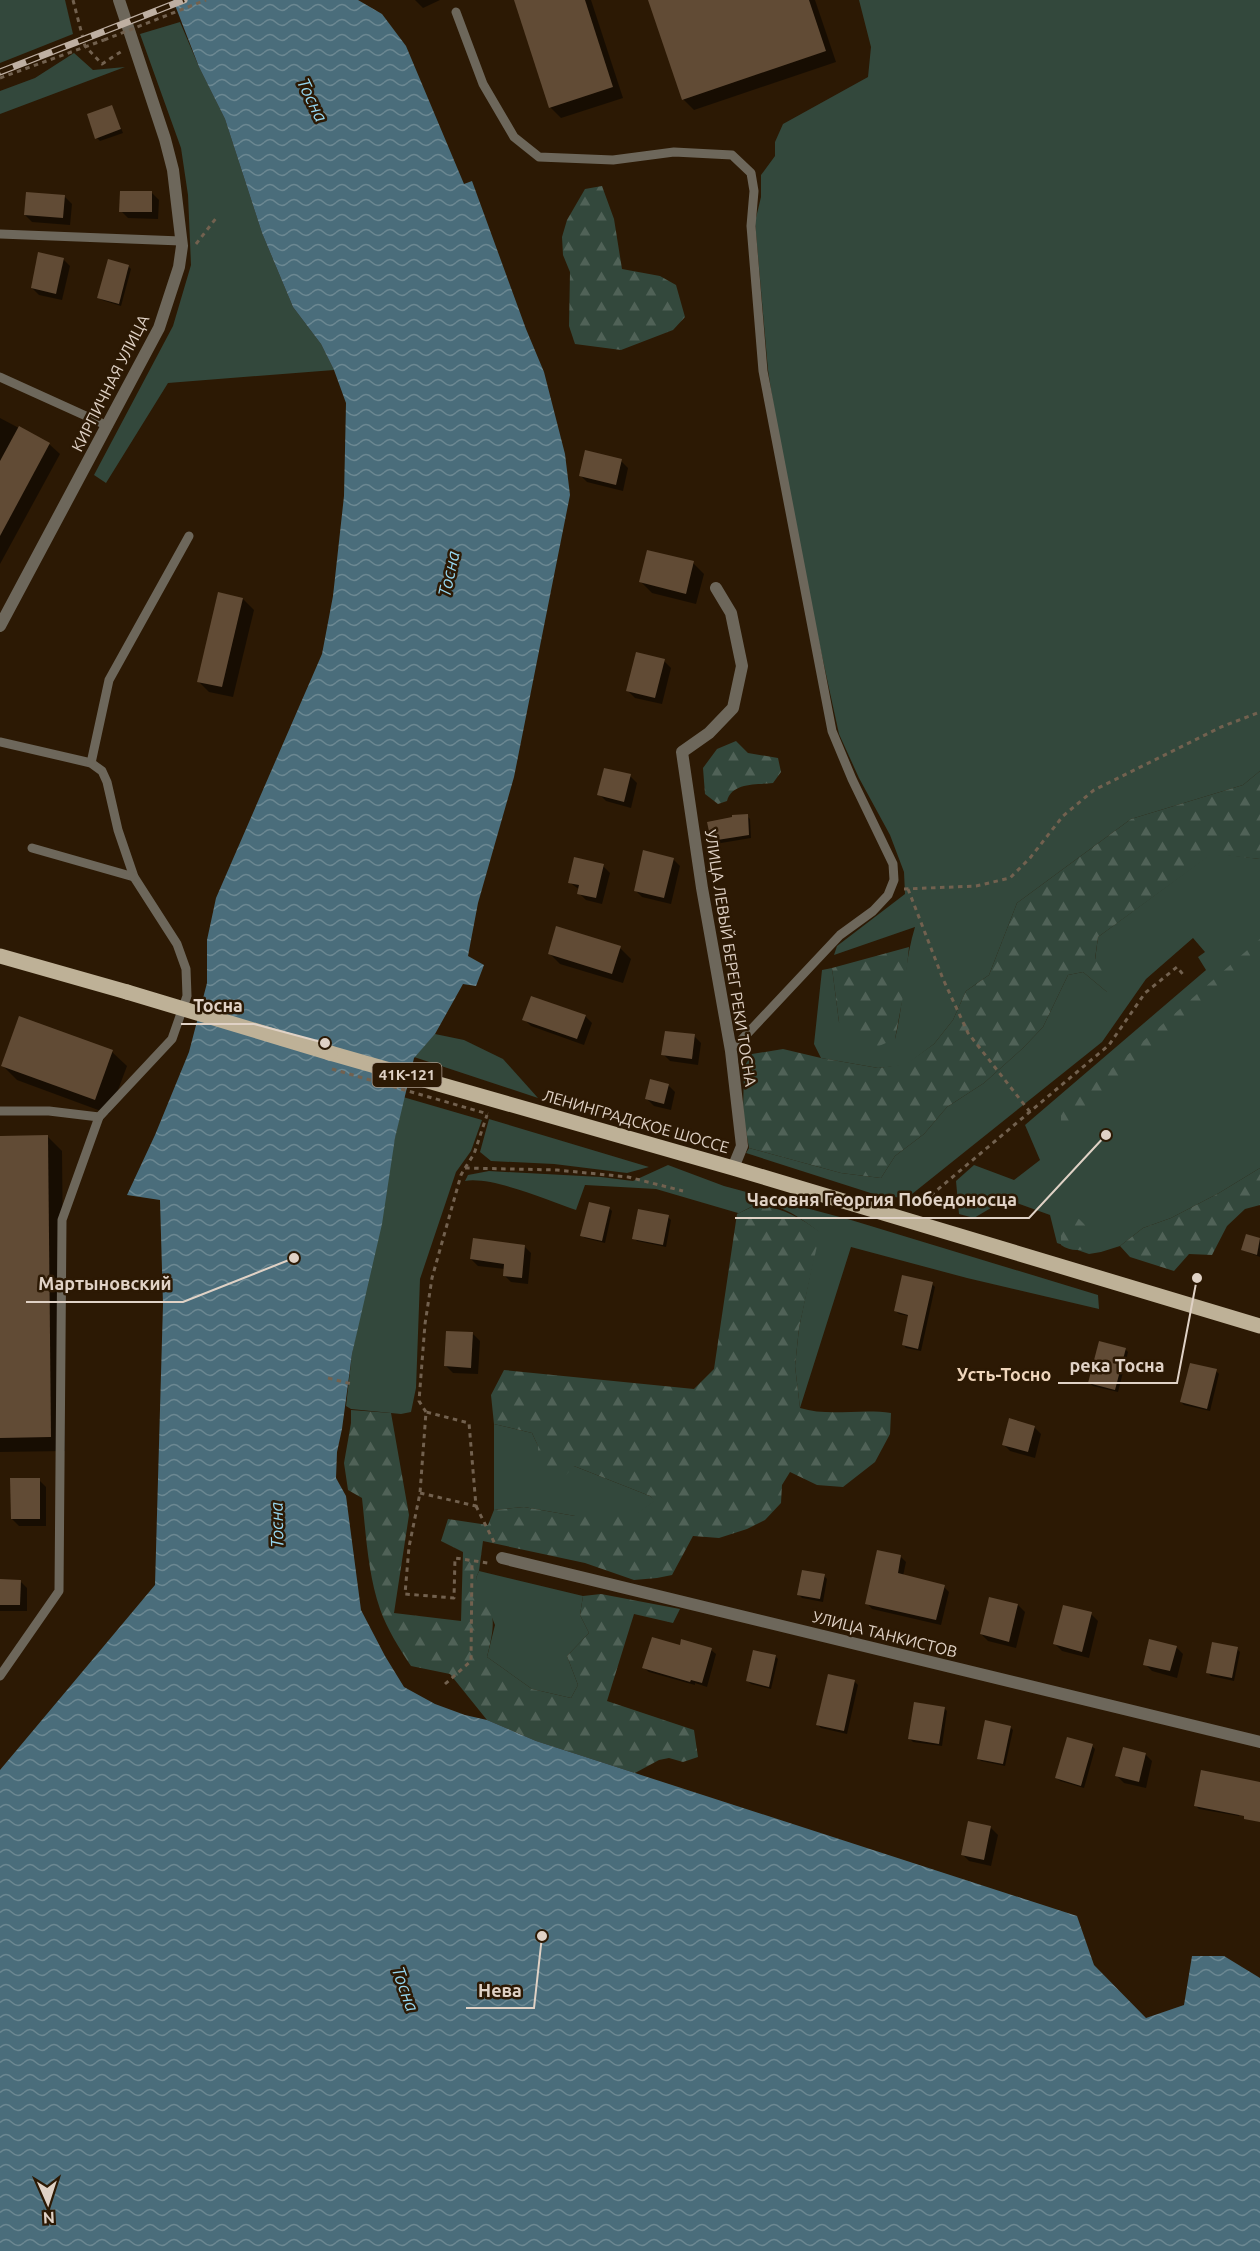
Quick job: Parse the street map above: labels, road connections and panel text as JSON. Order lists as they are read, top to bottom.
{
  "streets": {
    "main road": ["41К-121", "ЛЕНИНГРАДСКОЕ ШОССЕ"],
    "street": ["КИРПИЧНАЯ УЛИЦА", "УЛИЦА ЛЕВЫЙ БЕРЕГ РЕКИ ТОСНА", "УЛИЦА ТАНКИСТОВ"]
  },
  "crossings": [
    ["УЛИЦА ЛЕВЫЙ БЕРЕГ РЕКИ ТОСНА", "ЛЕНИНГРАДСКОЕ ШОССЕ"]
  ],
  "districts": ["Усть-Тосно"],
  "water": ["Тосна"],
  "places": [
    "Тосна",
    "Часовня Георгия Победоносца",
    "Мартыновский",
    "река Тосна",
    "Нева"
  ],
  "north": "bottom"
}
